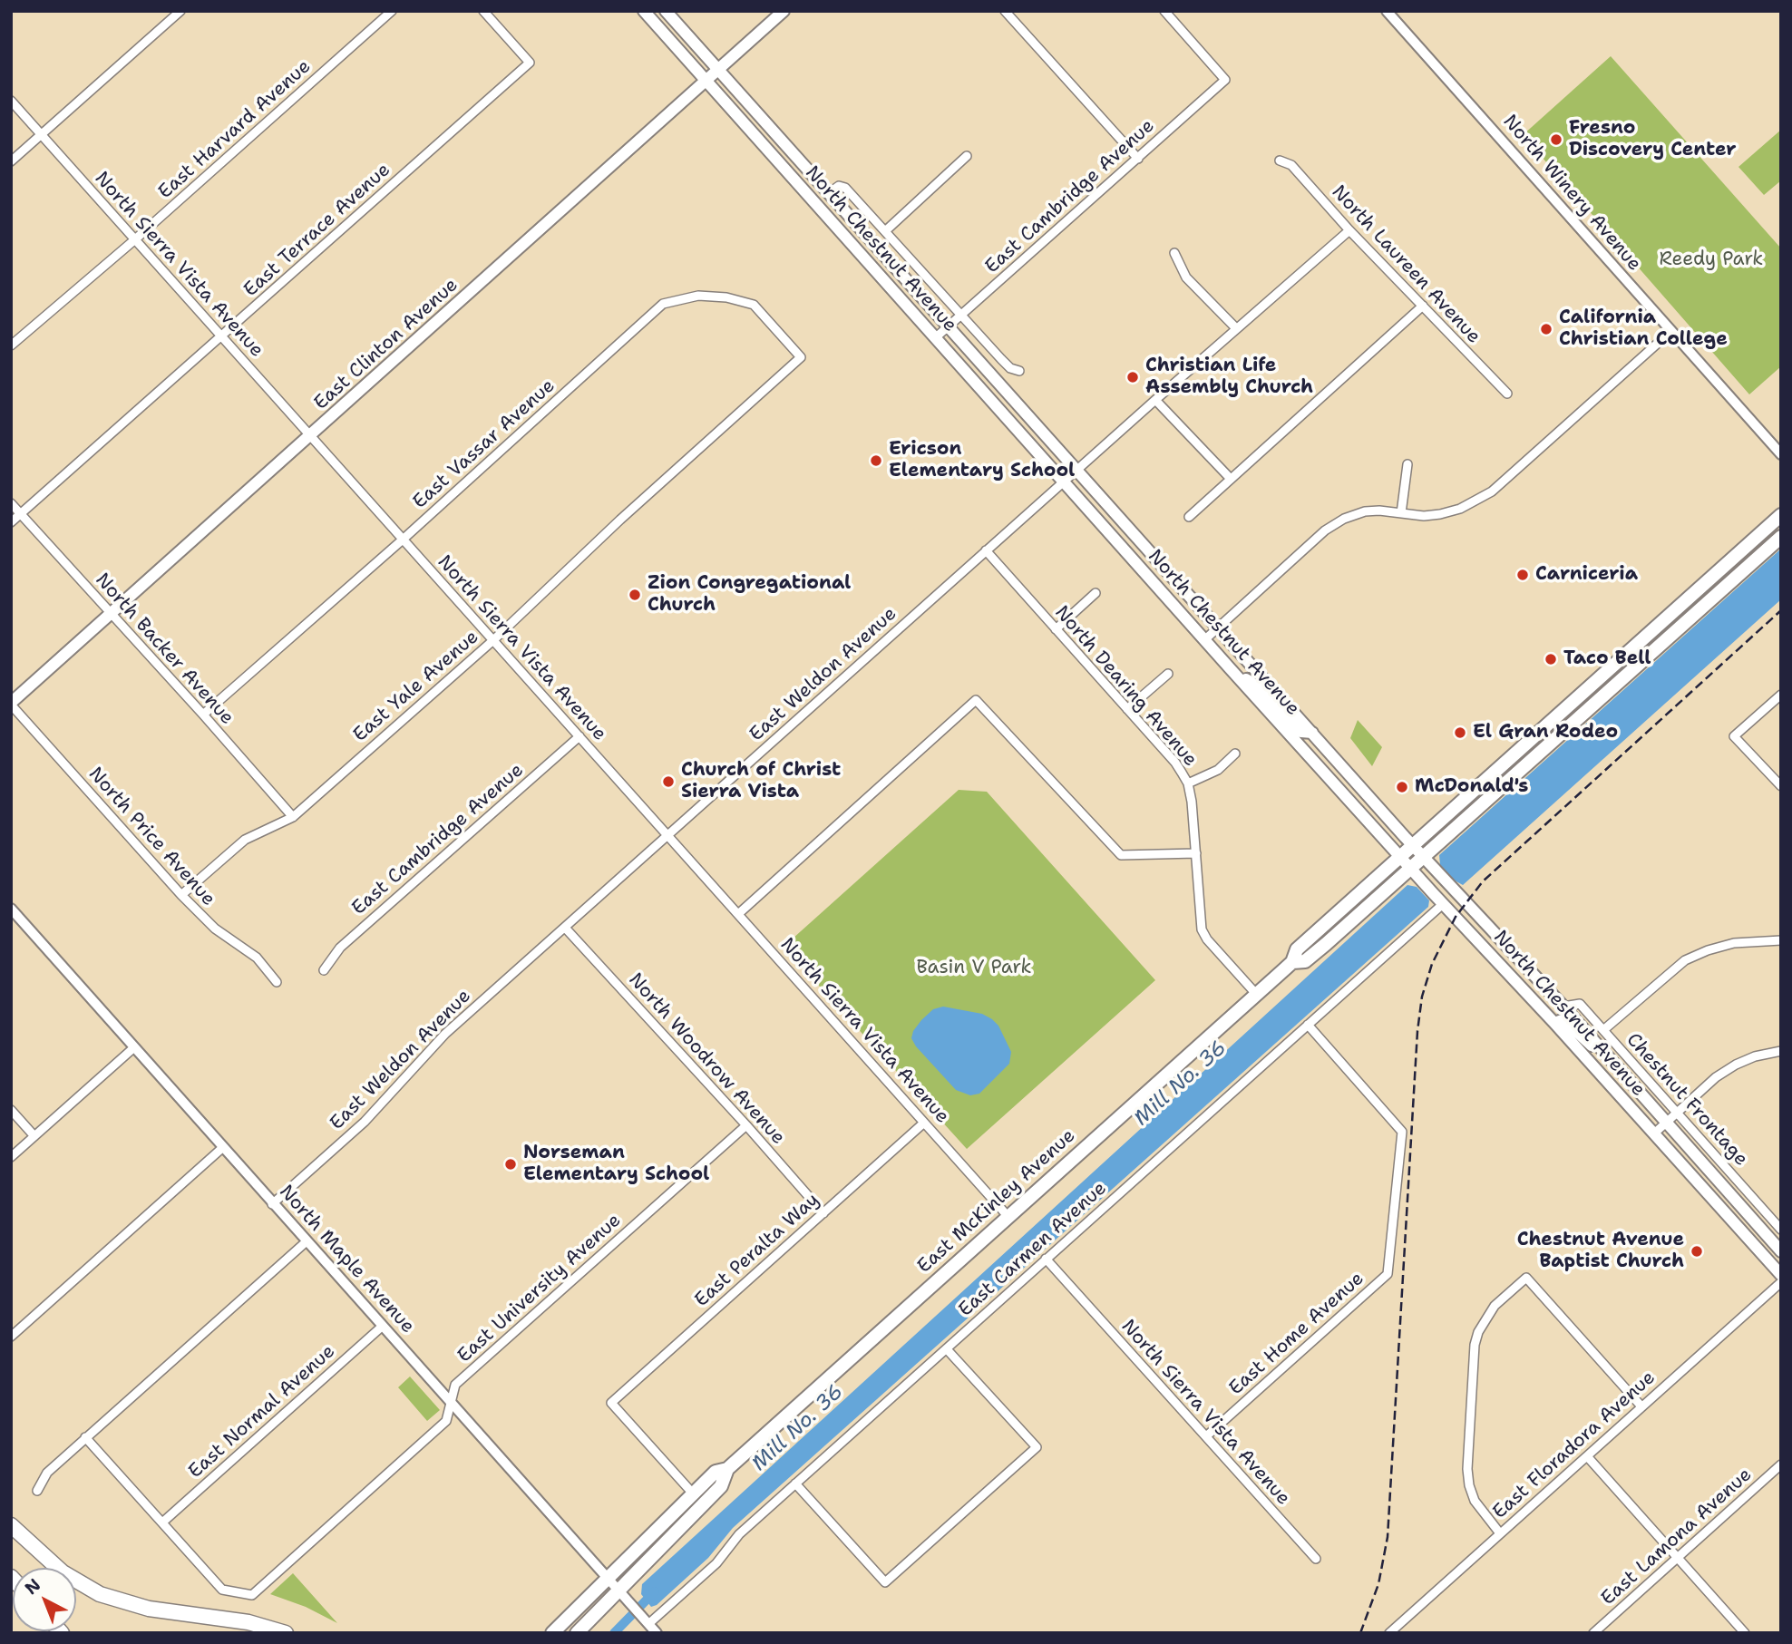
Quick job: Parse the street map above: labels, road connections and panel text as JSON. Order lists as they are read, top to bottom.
{
  "streets": {
    "main road": ["North Chestnut Avenue", "East Clinton Avenue", "East McKinley Avenue"],
    "street": [
      "East Harvard Avenue",
      "North Winery Avenue",
      "East Cambridge Avenue",
      "East Terrace Avenue",
      "North Sierra Vista Avenue",
      "North Laureen Avenue",
      "East Vassar Avenue",
      "North Backer Avenue",
      "East Weldon Avenue",
      "East Yale Avenue",
      "North Dearing Avenue",
      "North Price Avenue",
      "North Woodrow Avenue",
      "Chestnut Frontage",
      "East Carmen Avenue",
      "East Peralta Way",
      "North Maple Avenue",
      "East University Avenue",
      "East Home Avenue",
      "East Normal Avenue",
      "East Floradora Avenue",
      "East Lamona Avenue"
    ]
  },
  "crossings": [
    ["East Harvard Avenue", "North Sierra Vista Avenue"],
    ["East Cambridge Avenue", "North Chestnut Avenue"],
    ["East Cambridge Avenue", "North Sierra Vista Avenue"],
    ["East Terrace Avenue", "North Sierra Vista Avenue"],
    ["East Terrace Avenue", "North Backer Avenue"],
    ["North Chestnut Avenue", "East Clinton Avenue"],
    ["North Chestnut Avenue", "East Weldon Avenue"],
    ["North Chestnut Avenue", "Chestnut Frontage"],
    ["North Chestnut Avenue", "East McKinley Avenue"],
    ["North Chestnut Avenue", "East Carmen Avenue"],
    ["North Sierra Vista Avenue", "East Clinton Avenue"],
    ["North Sierra Vista Avenue", "East Vassar Avenue"],
    ["North Sierra Vista Avenue", "East Weldon Avenue"],
    ["North Sierra Vista Avenue", "East Yale Avenue"],
    ["North Sierra Vista Avenue", "East McKinley Avenue"],
    ["North Sierra Vista Avenue", "East Carmen Avenue"],
    ["North Sierra Vista Avenue", "East Peralta Way"],
    ["North Sierra Vista Avenue", "East Home Avenue"],
    ["North Laureen Avenue", "East Weldon Avenue"],
    ["East Clinton Avenue", "North Backer Avenue"],
    ["East Clinton Avenue", "North Price Avenue"],
    ["East Vassar Avenue", "North Backer Avenue"],
    ["East Vassar Avenue", "East Yale Avenue"],
    ["North Backer Avenue", "East Yale Avenue"],
    ["East Weldon Avenue", "North Dearing Avenue"],
    ["East Weldon Avenue", "North Woodrow Avenue"],
    ["East Weldon Avenue", "North Maple Avenue"],
    ["East Yale Avenue", "North Price Avenue"],
    ["North Dearing Avenue", "East McKinley Avenue"],
    ["North Woodrow Avenue", "East Peralta Way"],
    ["North Woodrow Avenue", "East University Avenue"],
    ["East McKinley Avenue", "East Peralta Way"],
    ["East McKinley Avenue", "North Maple Avenue"],
    ["East Carmen Avenue", "North Maple Avenue"],
    ["East Carmen Avenue", "East Home Avenue"],
    ["North Maple Avenue", "East University Avenue"],
    ["North Maple Avenue", "East Normal Avenue"],
    ["East University Avenue", "East Normal Avenue"]
  ],
  "water": ["Mill No. 36"],
  "parks": ["Reedy Park", "Basin V Park"],
  "places": [
    "Fresno Discovery Center",
    "California Christian College",
    "Christian Life Assembly Church",
    "Ericson Elementary School",
    "Carniceria",
    "Zion Congregational Church",
    "Taco Bell",
    "El Gran Rodeo",
    "Church of Christ Sierra Vista",
    "McDonald's",
    "Norseman Elementary School",
    "Chestnut Avenue Baptist Church"
  ],
  "north": "top left"
}
